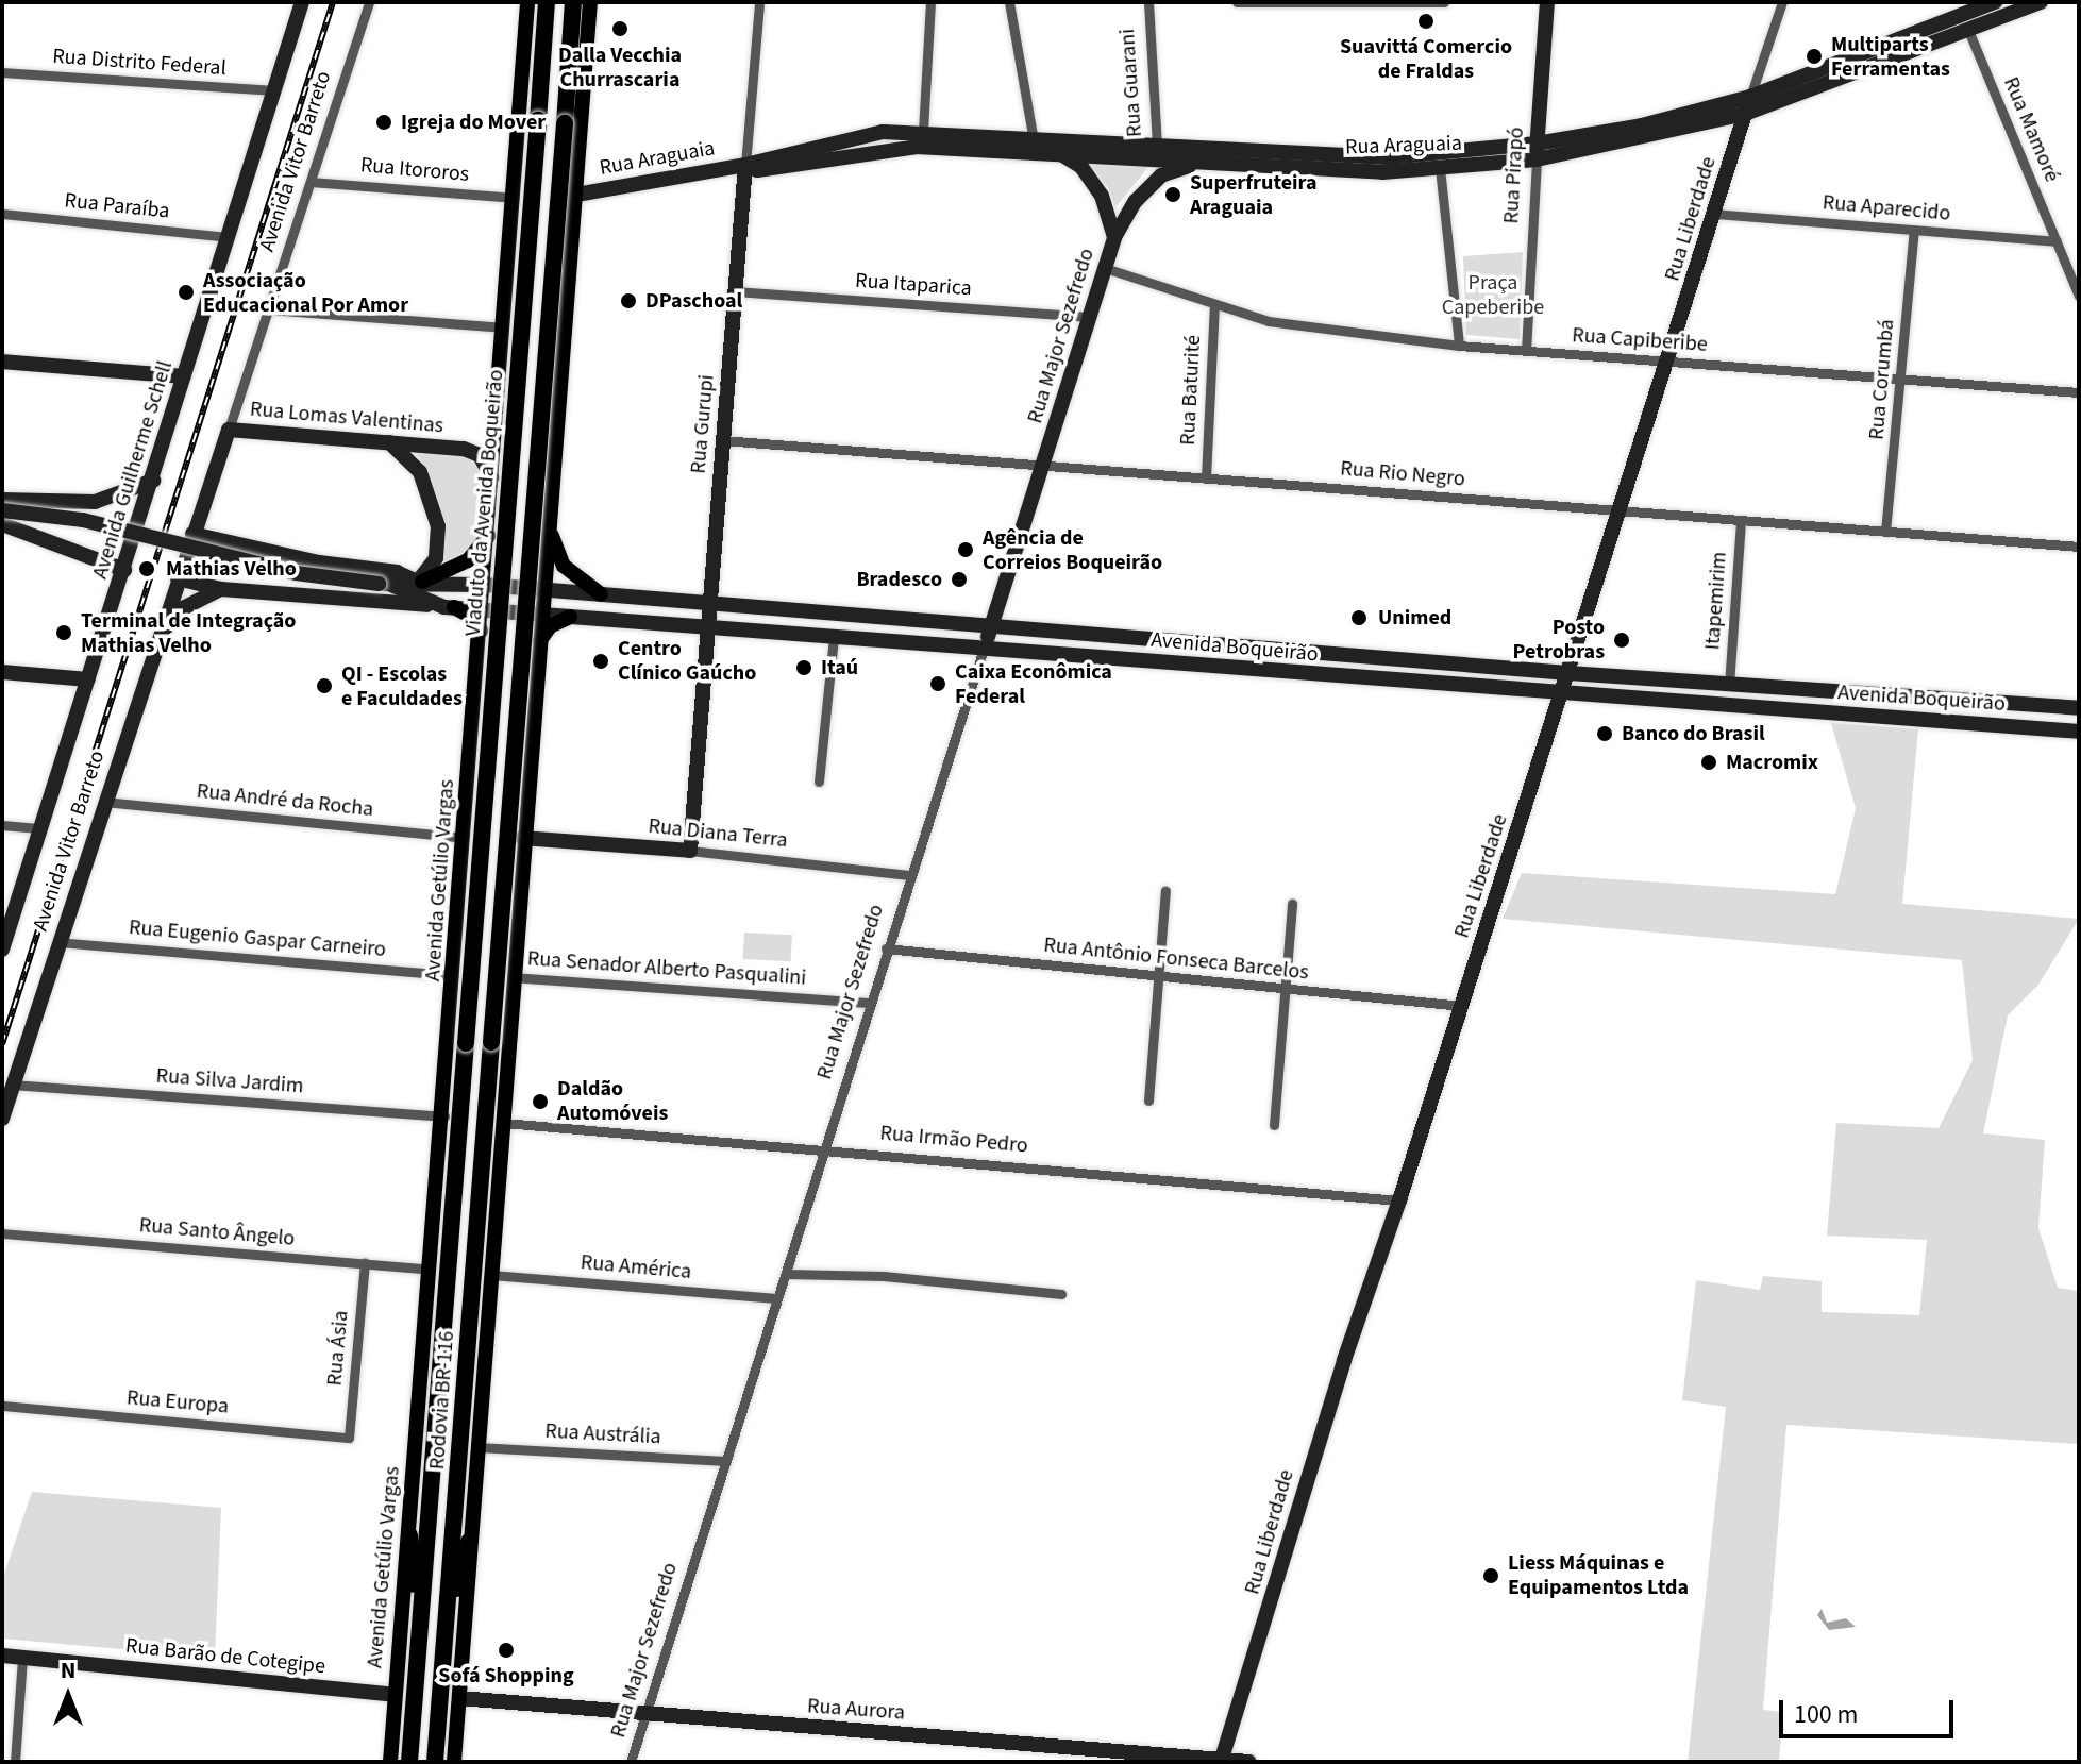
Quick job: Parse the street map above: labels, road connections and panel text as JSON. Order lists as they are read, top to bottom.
{
  "streets": {
    "highway": ["Viaduto da Avenida Boqueirão", "Rodovia BR-116"],
    "main road": [
      "Rua Araguaia",
      "Avenida Vitor Barreto",
      "Rua Pirapó",
      "Rua Liberdade",
      "Rua Major Sezefredo",
      "Rua Lomas Valentinas",
      "Rua Gurupi",
      "Avenida Guilherme Schell",
      "Avenida Boqueirão",
      "Rua Diana Terra",
      "Avenida Getúlio Vargas",
      "Rua Barão de Cotegipe",
      "Rua Aurora"
    ],
    "street": [
      "Rua Distrito Federal",
      "Rua Guarani",
      "Rua Mamoré",
      "Rua Itororos",
      "Rua Paraíba",
      "Rua Aparecido",
      "Rua Itaparica",
      "Rua Capiberibe",
      "Rua Corumbá",
      "Rua Baturité",
      "Rua Rio Negro",
      "Itapemirim",
      "Rua André da Rocha",
      "Rua Eugenio Gaspar Carneiro",
      "Rua Antônio Fonseca Barcelos",
      "Rua Senador Alberto Pasqualini",
      "Rua Silva Jardim",
      "Rua Irmão Pedro",
      "Rua Santo Ângelo",
      "Rua América",
      "Rua Ásia",
      "Rua Europa",
      "Rua Austrália"
    ]
  },
  "crossings": [
    ["Rua Distrito Federal", "Avenida Guilherme Schell"],
    ["Rua Guarani", "Rua Araguaia"],
    ["Rua Guarani", "Rua Major Sezefredo"],
    ["Rua Mamoré", "Rua Araguaia"],
    ["Rua Mamoré", "Rua Aparecido"],
    ["Rua Araguaia", "Rua Pirapó"],
    ["Rua Araguaia", "Rua Liberdade"],
    ["Rua Araguaia", "Rua Major Sezefredo"],
    ["Rua Araguaia", "Rua Gurupi"],
    ["Avenida Vitor Barreto", "Rua Itororos"],
    ["Avenida Vitor Barreto", "Rua Lomas Valentinas"],
    ["Avenida Vitor Barreto", "Rua André da Rocha"],
    ["Avenida Vitor Barreto", "Rua Eugenio Gaspar Carneiro"],
    ["Avenida Vitor Barreto", "Rua Silva Jardim"],
    ["Rua Itororos", "Avenida Getúlio Vargas"],
    ["Rua Pirapó", "Rua Capiberibe"],
    ["Rua Paraíba", "Avenida Guilherme Schell"],
    ["Rua Aparecido", "Rua Liberdade"],
    ["Rua Aparecido", "Rua Corumbá"],
    ["Rua Liberdade", "Rua Capiberibe"],
    ["Rua Liberdade", "Rua Rio Negro"],
    ["Rua Liberdade", "Avenida Boqueirão"],
    ["Rua Liberdade", "Rua Antônio Fonseca Barcelos"],
    ["Rua Liberdade", "Rua Irmão Pedro"],
    ["Rua Liberdade", "Rua Aurora"],
    ["Rua Itaparica", "Rua Major Sezefredo"],
    ["Rua Itaparica", "Rua Gurupi"],
    ["Rua Major Sezefredo", "Rua Capiberibe"],
    ["Rua Major Sezefredo", "Rua Rio Negro"],
    ["Rua Major Sezefredo", "Avenida Boqueirão"],
    ["Rua Major Sezefredo", "Rua Diana Terra"],
    ["Rua Major Sezefredo", "Rua Antônio Fonseca Barcelos"],
    ["Rua Major Sezefredo", "Rua Senador Alberto Pasqualini"],
    ["Rua Major Sezefredo", "Rua Irmão Pedro"],
    ["Rua Major Sezefredo", "Rua América"],
    ["Rua Major Sezefredo", "Rua Austrália"],
    ["Rua Major Sezefredo", "Rua Aurora"],
    ["Rua Capiberibe", "Rua Corumbá"],
    ["Rua Capiberibe", "Rua Baturité"],
    ["Rua Corumbá", "Rua Rio Negro"],
    ["Rua Baturité", "Rua Rio Negro"],
    ["Rua Lomas Valentinas", "Avenida Getúlio Vargas"],
    ["Rua Gurupi", "Rua Rio Negro"],
    ["Rua Gurupi", "Avenida Boqueirão"],
    ["Rua Gurupi", "Rua Diana Terra"],
    ["Rua Rio Negro", "Itapemirim"],
    ["Viaduto da Avenida Boqueirão", "Rodovia BR-116"],
    ["Itapemirim", "Avenida Boqueirão"],
    ["Avenida Boqueirão", "Avenida Getúlio Vargas"],
    ["Rua André da Rocha", "Avenida Getúlio Vargas"],
    ["Avenida Getúlio Vargas", "Rua Eugenio Gaspar Carneiro"],
    ["Avenida Getúlio Vargas", "Rua Silva Jardim"],
    ["Avenida Getúlio Vargas", "Rua Santo Ângelo"],
    ["Avenida Getúlio Vargas", "Rua Barão de Cotegipe"],
    ["Rua Santo Ângelo", "Rua Ásia"],
    ["Rua Ásia", "Rua Europa"]
  ],
  "parks": ["Praça Capeberibe"],
  "places": [
    "Suavittá Comercio de Fraldas",
    "Dalla Vecchia Churrascaria",
    "Multiparts Ferramentas",
    "Igreja do Mover",
    "Superfruteira Araguaia",
    "Associação Educacional Por Amor",
    "DPaschoal",
    "Agência de Correios Boqueirão",
    "Mathias Velho",
    "Bradesco",
    "Unimed",
    "Terminal de Integração Mathias Velho",
    "Posto Petrobras",
    "Centro Clínico Gaúcho",
    "Itaú",
    "Caixa Econômica Federal",
    "QI - Escolas e Faculdades",
    "Banco do Brasil",
    "Macromix",
    "Daldão Automóveis",
    "Liess Máquinas e Equipamentos Ltda",
    "Sofá Shopping"
  ],
  "scale_bar": "100 m",
  "north": "top"
}
